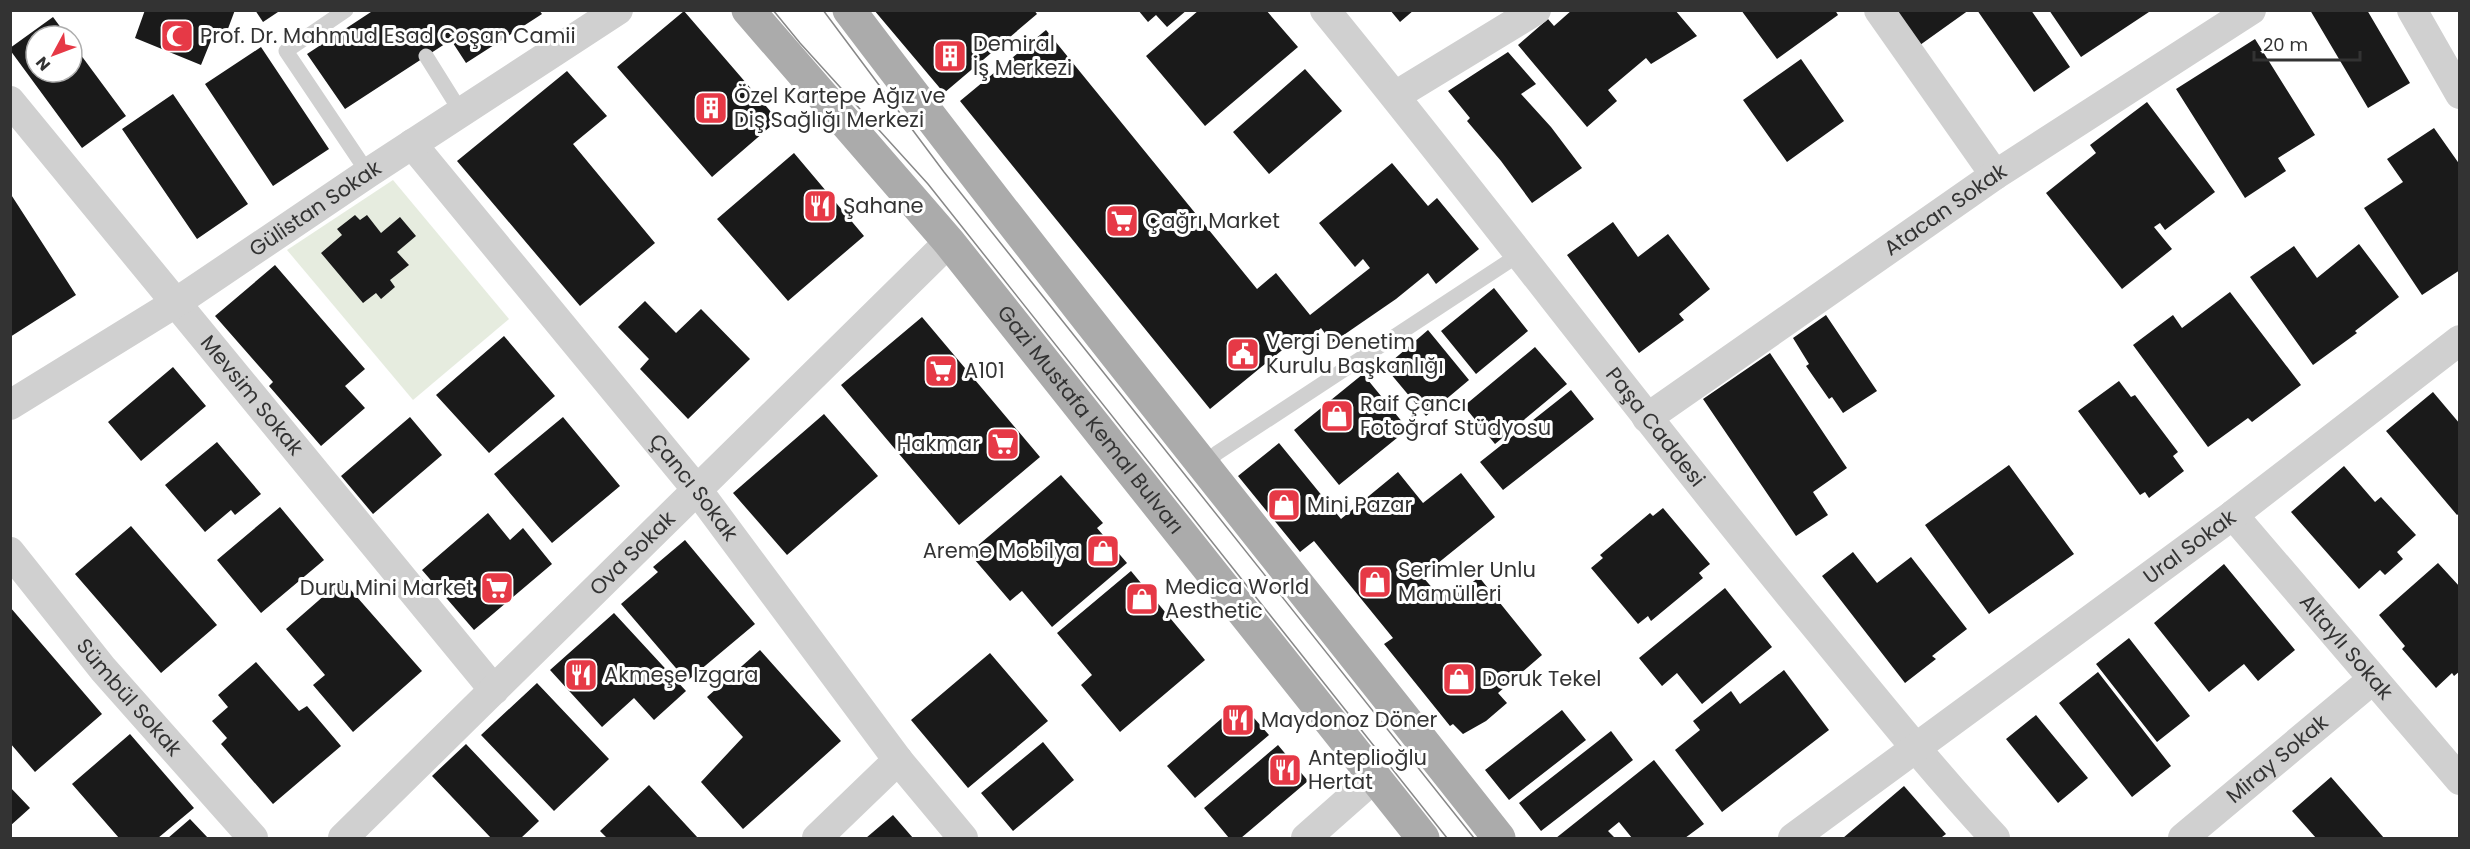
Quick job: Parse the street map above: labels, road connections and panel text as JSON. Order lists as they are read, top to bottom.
{
  "streets": {
    "main road": ["Gazi Mustafa Kemal Bulvarı"],
    "street": [
      "Gülistan Sokak",
      "Atacan Sokak",
      "Mevsim Sokak",
      "Paşa Caddesi",
      "Çancı Sokak",
      "Ural Sokak",
      "Ova Sokak",
      "Altaylı Sokak",
      "Sümbül Sokak",
      "Miray Sokak"
    ]
  },
  "crossings": [
    ["Gülistan Sokak", "Mevsim Sokak"],
    ["Gülistan Sokak", "Çancı Sokak"],
    ["Atacan Sokak", "Paşa Caddesi"],
    ["Mevsim Sokak", "Ova Sokak"],
    ["Gazi Mustafa Kemal Bulvarı", "Ova Sokak"],
    ["Paşa Caddesi", "Ural Sokak"],
    ["Çancı Sokak", "Ova Sokak"],
    ["Ural Sokak", "Altaylı Sokak"],
    ["Altaylı Sokak", "Miray Sokak"]
  ],
  "places": {
    "mosque": ["Prof. Dr. Mahmud Esad Coşan Camii"],
    "building": ["Demiral İş Merkezi", "Özel Kartepe Ağız ve Diş Sağlığı Merkezi"],
    "restaurant": [
      "Şahane",
      "Akmeşe Izgara",
      "Maydonoz Döner",
      "Anteplioğlu Hertat"
    ],
    "supermarket": [
      "Çağrı Market",
      "A101",
      "Hakmar",
      "Duru Mini Market"
    ],
    "public building": ["Vergi Denetim Kurulu Başkanlığı"],
    "shop": [
      "Raif Çancı Fotoğraf Stüdyosu",
      "Mini Pazar",
      "Areme Mobilya",
      "Serimler Unlu Mamülleri",
      "Medica World Aesthetic",
      "Doruk Tekel"
    ]
  },
  "scale_bar": "20 m",
  "north": "bottom left"
}
